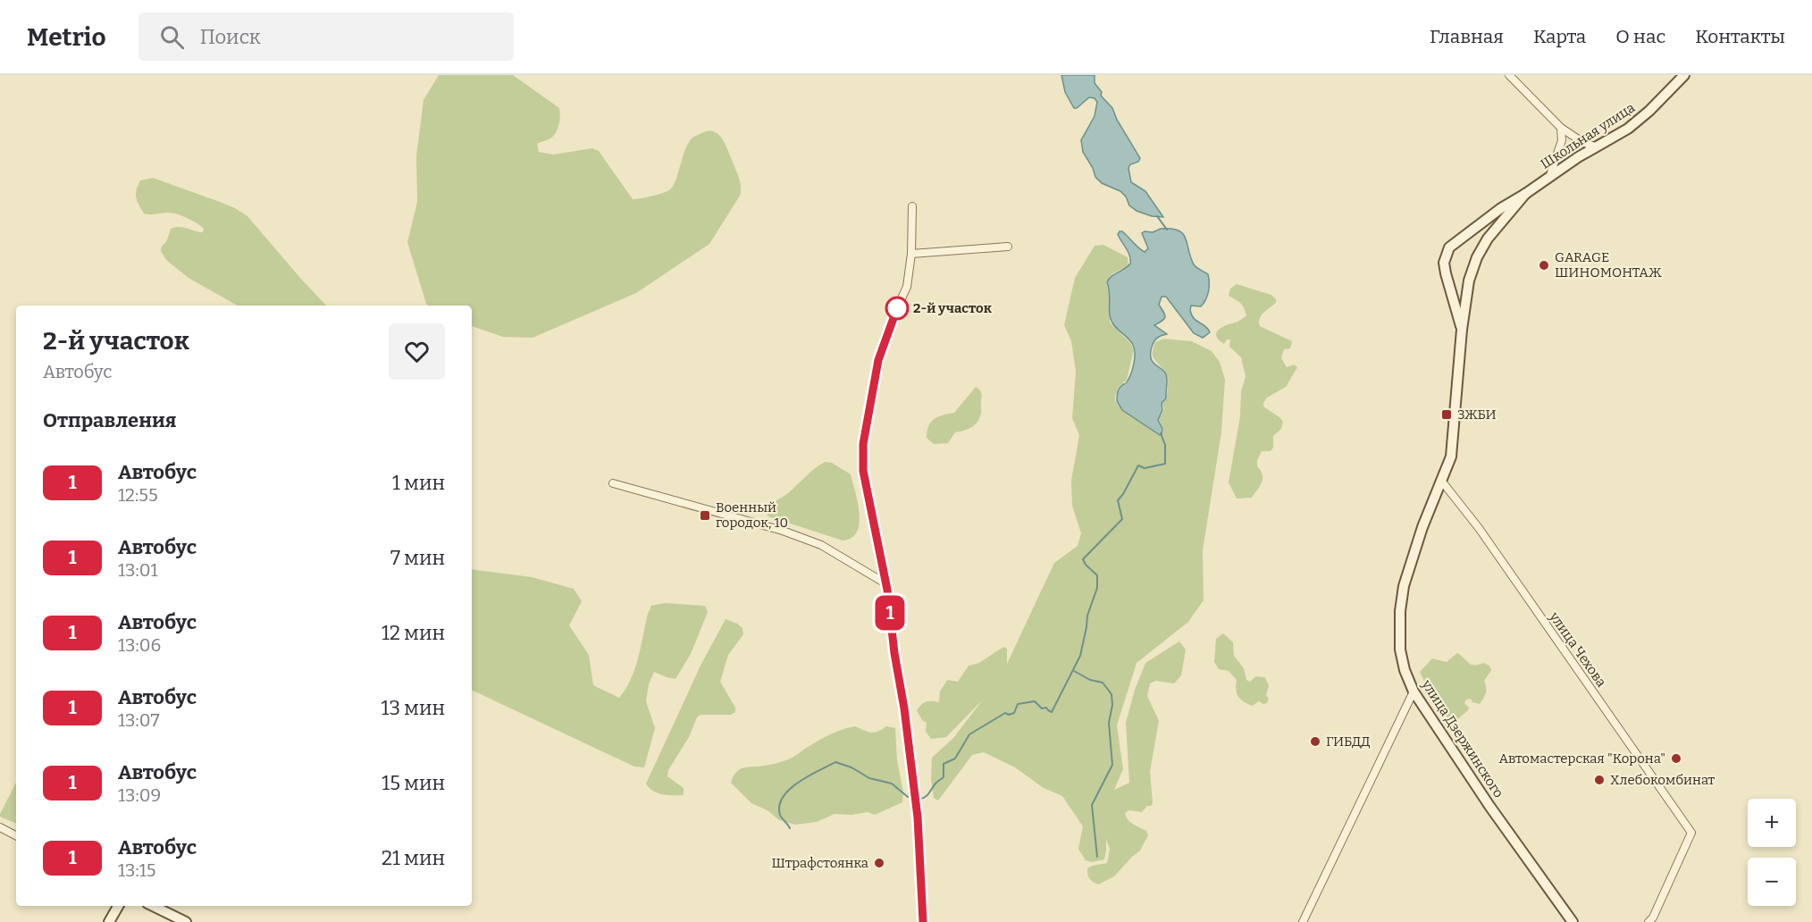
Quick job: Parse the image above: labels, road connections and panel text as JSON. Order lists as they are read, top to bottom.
{
  "streets": {
    "street": ["Школьная улица", "улица Чехова", "улица Дзержинского"]
  },
  "crossings": [
    ["Школьная улица", "улица Дзержинского"],
    ["улица Чехова", "улица Дзержинского"]
  ],
  "places": {
    "other": [
      "GARAGE ШИНОМОНТАЖ",
      "2-й участок",
      "ГИБДД",
      "Автомастерская \"Корона\"",
      "Хлебокомбинат",
      "Штрафстоянка"
    ],
    "transit": ["ЗЖБИ", "Военный городок, 10"]
  },
  "lines": ["bus line 1"],
  "page": {
    "header": "Metrio",
    "search": "Поиск",
    "nav": [
      "Главная",
      "Карта",
      "О нас",
      "Контакты"
    ],
    "on_map": "1",
    "heading": [
      ["2-й участок", "Автобус"],
      "Отправления"
    ],
    "list": [
      {
        "mark": "1",
        "name": "Автобус",
        "note": "12:55",
        "value": "1 мин"
      },
      {
        "mark": "1",
        "name": "Автобус",
        "note": "13:01",
        "value": "7 мин"
      },
      {
        "mark": "1",
        "name": "Автобус",
        "note": "13:06",
        "value": "12 мин"
      },
      {
        "mark": "1",
        "name": "Автобус",
        "note": "13:07",
        "value": "13 мин"
      },
      {
        "mark": "1",
        "name": "Автобус",
        "note": "13:09",
        "value": "15 мин"
      },
      {
        "mark": "1",
        "name": "Автобус",
        "note": "13:15",
        "value": "21 мин"
      }
    ],
    "map_buttons": ["+", "−"]
  }
}
